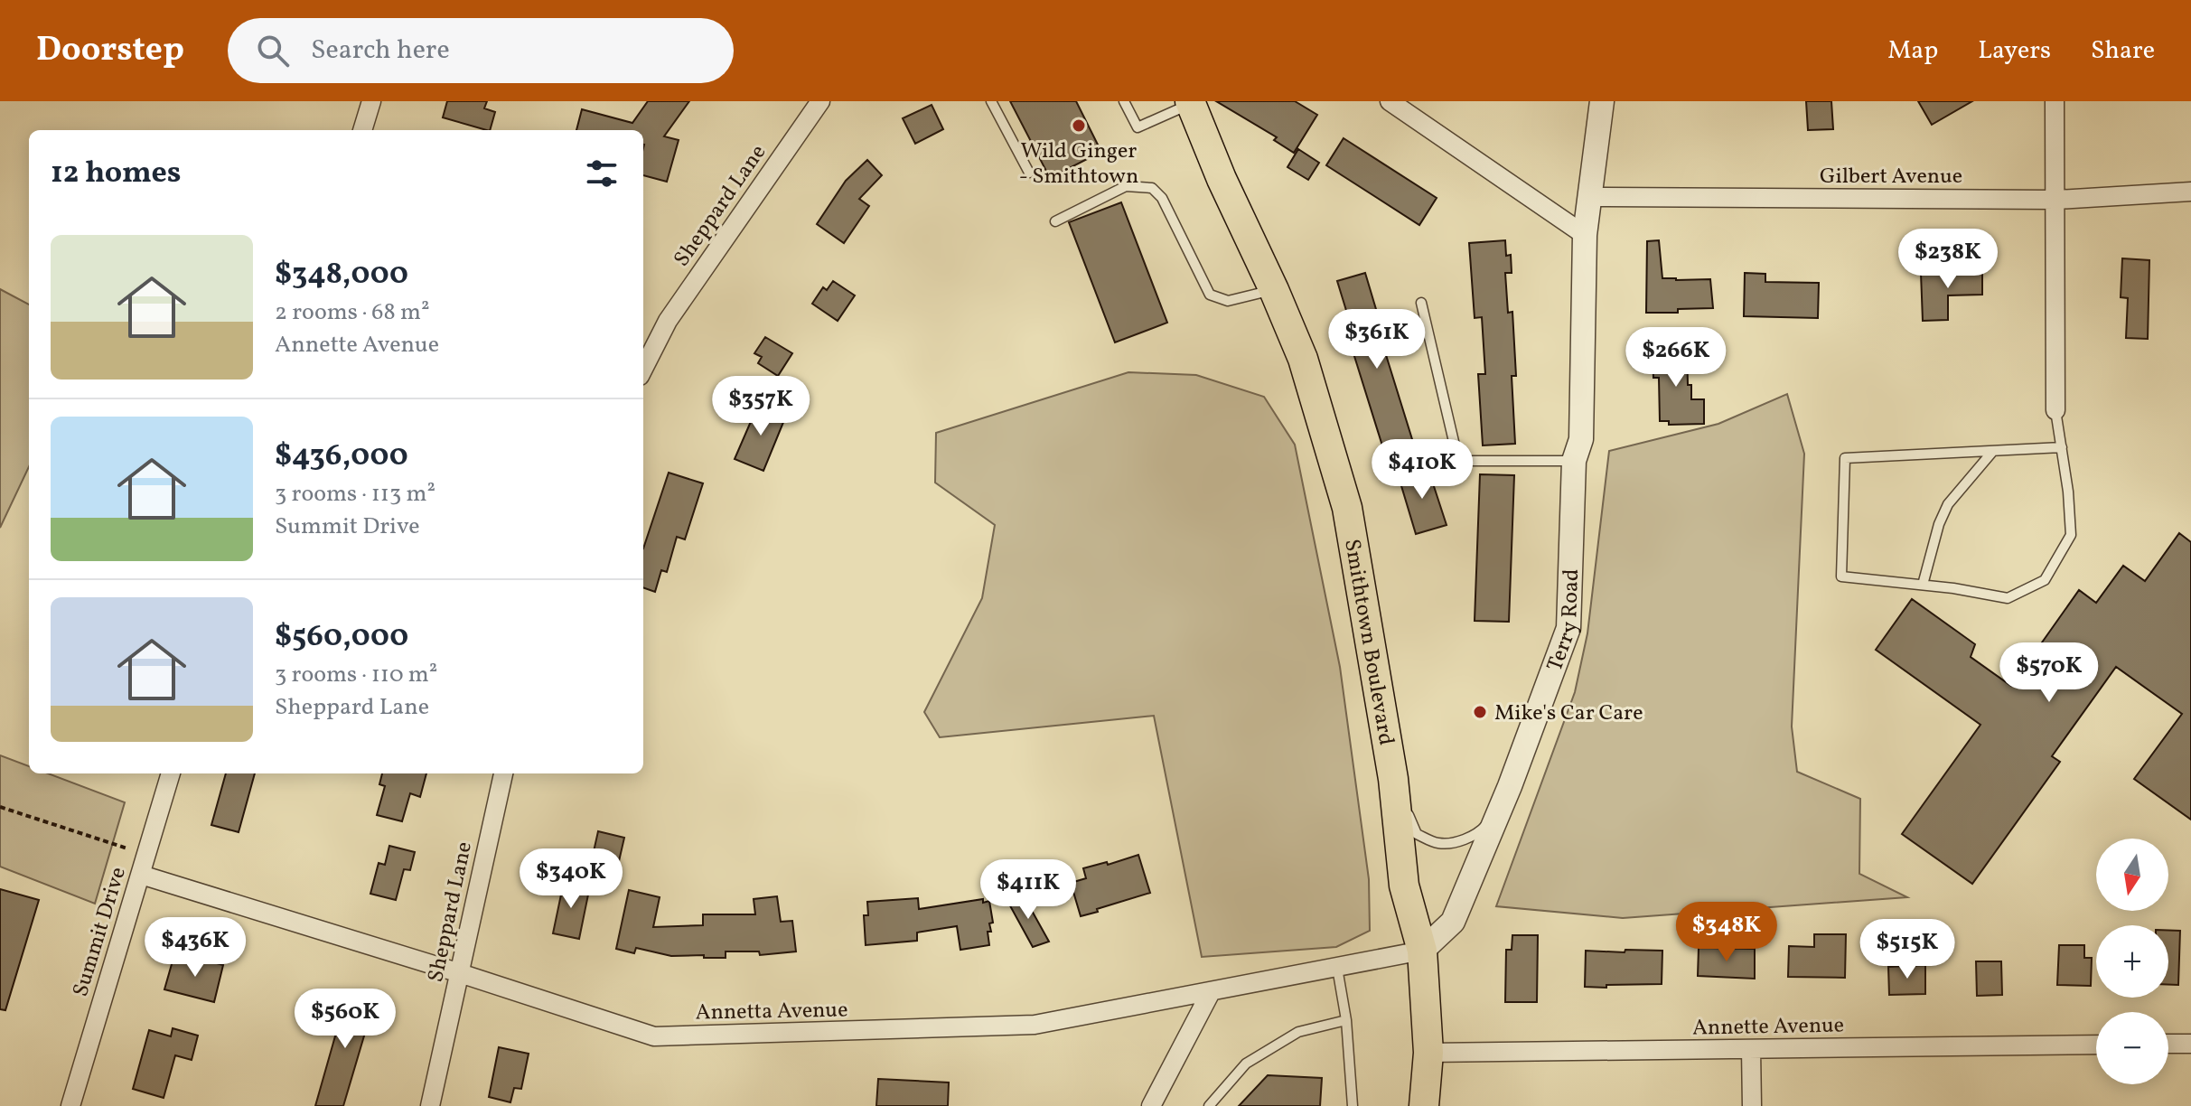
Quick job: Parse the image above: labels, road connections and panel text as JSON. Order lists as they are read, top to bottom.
{
  "streets": {
    "main road": ["Smithtown Boulevard"],
    "street": [
      "Gilbert Avenue",
      "Sheppard Lane",
      "Terry Road",
      "Summit Drive",
      "Annetta Avenue",
      "Annette Avenue"
    ]
  },
  "crossings": [
    ["Gilbert Avenue", "Terry Road"],
    ["Sheppard Lane", "Annetta Avenue"],
    ["Terry Road", "Smithtown Boulevard"],
    ["Terry Road", "Annetta Avenue"],
    ["Smithtown Boulevard", "Annetta Avenue"],
    ["Summit Drive", "Annetta Avenue"]
  ],
  "places": ["Wild Ginger - Smithtown", "Mike's Car Care"],
  "north": "bottom",
  "page": {
    "header": "Doorstep",
    "search": "Search here",
    "nav": ["Map", "Layers", "Share"],
    "heading": "12 homes",
    "list": [
      {
        "name": "$348,000",
        "note": "2 rooms · 68 m² · Annette Avenue"
      },
      {
        "name": "$436,000",
        "note": "3 rooms · 113 m² · Summit Drive"
      },
      {
        "name": "$560,000",
        "note": "3 rooms · 110 m² · Sheppard Lane"
      }
    ],
    "price": [
      "$238K",
      "$361K",
      "$266K",
      "$357K",
      "$410K",
      "$570K",
      "$340K",
      "$411K",
      "$348K",
      "$436K",
      "$515K",
      "$560K"
    ],
    "map_buttons": ["+", "−"]
  }
}
